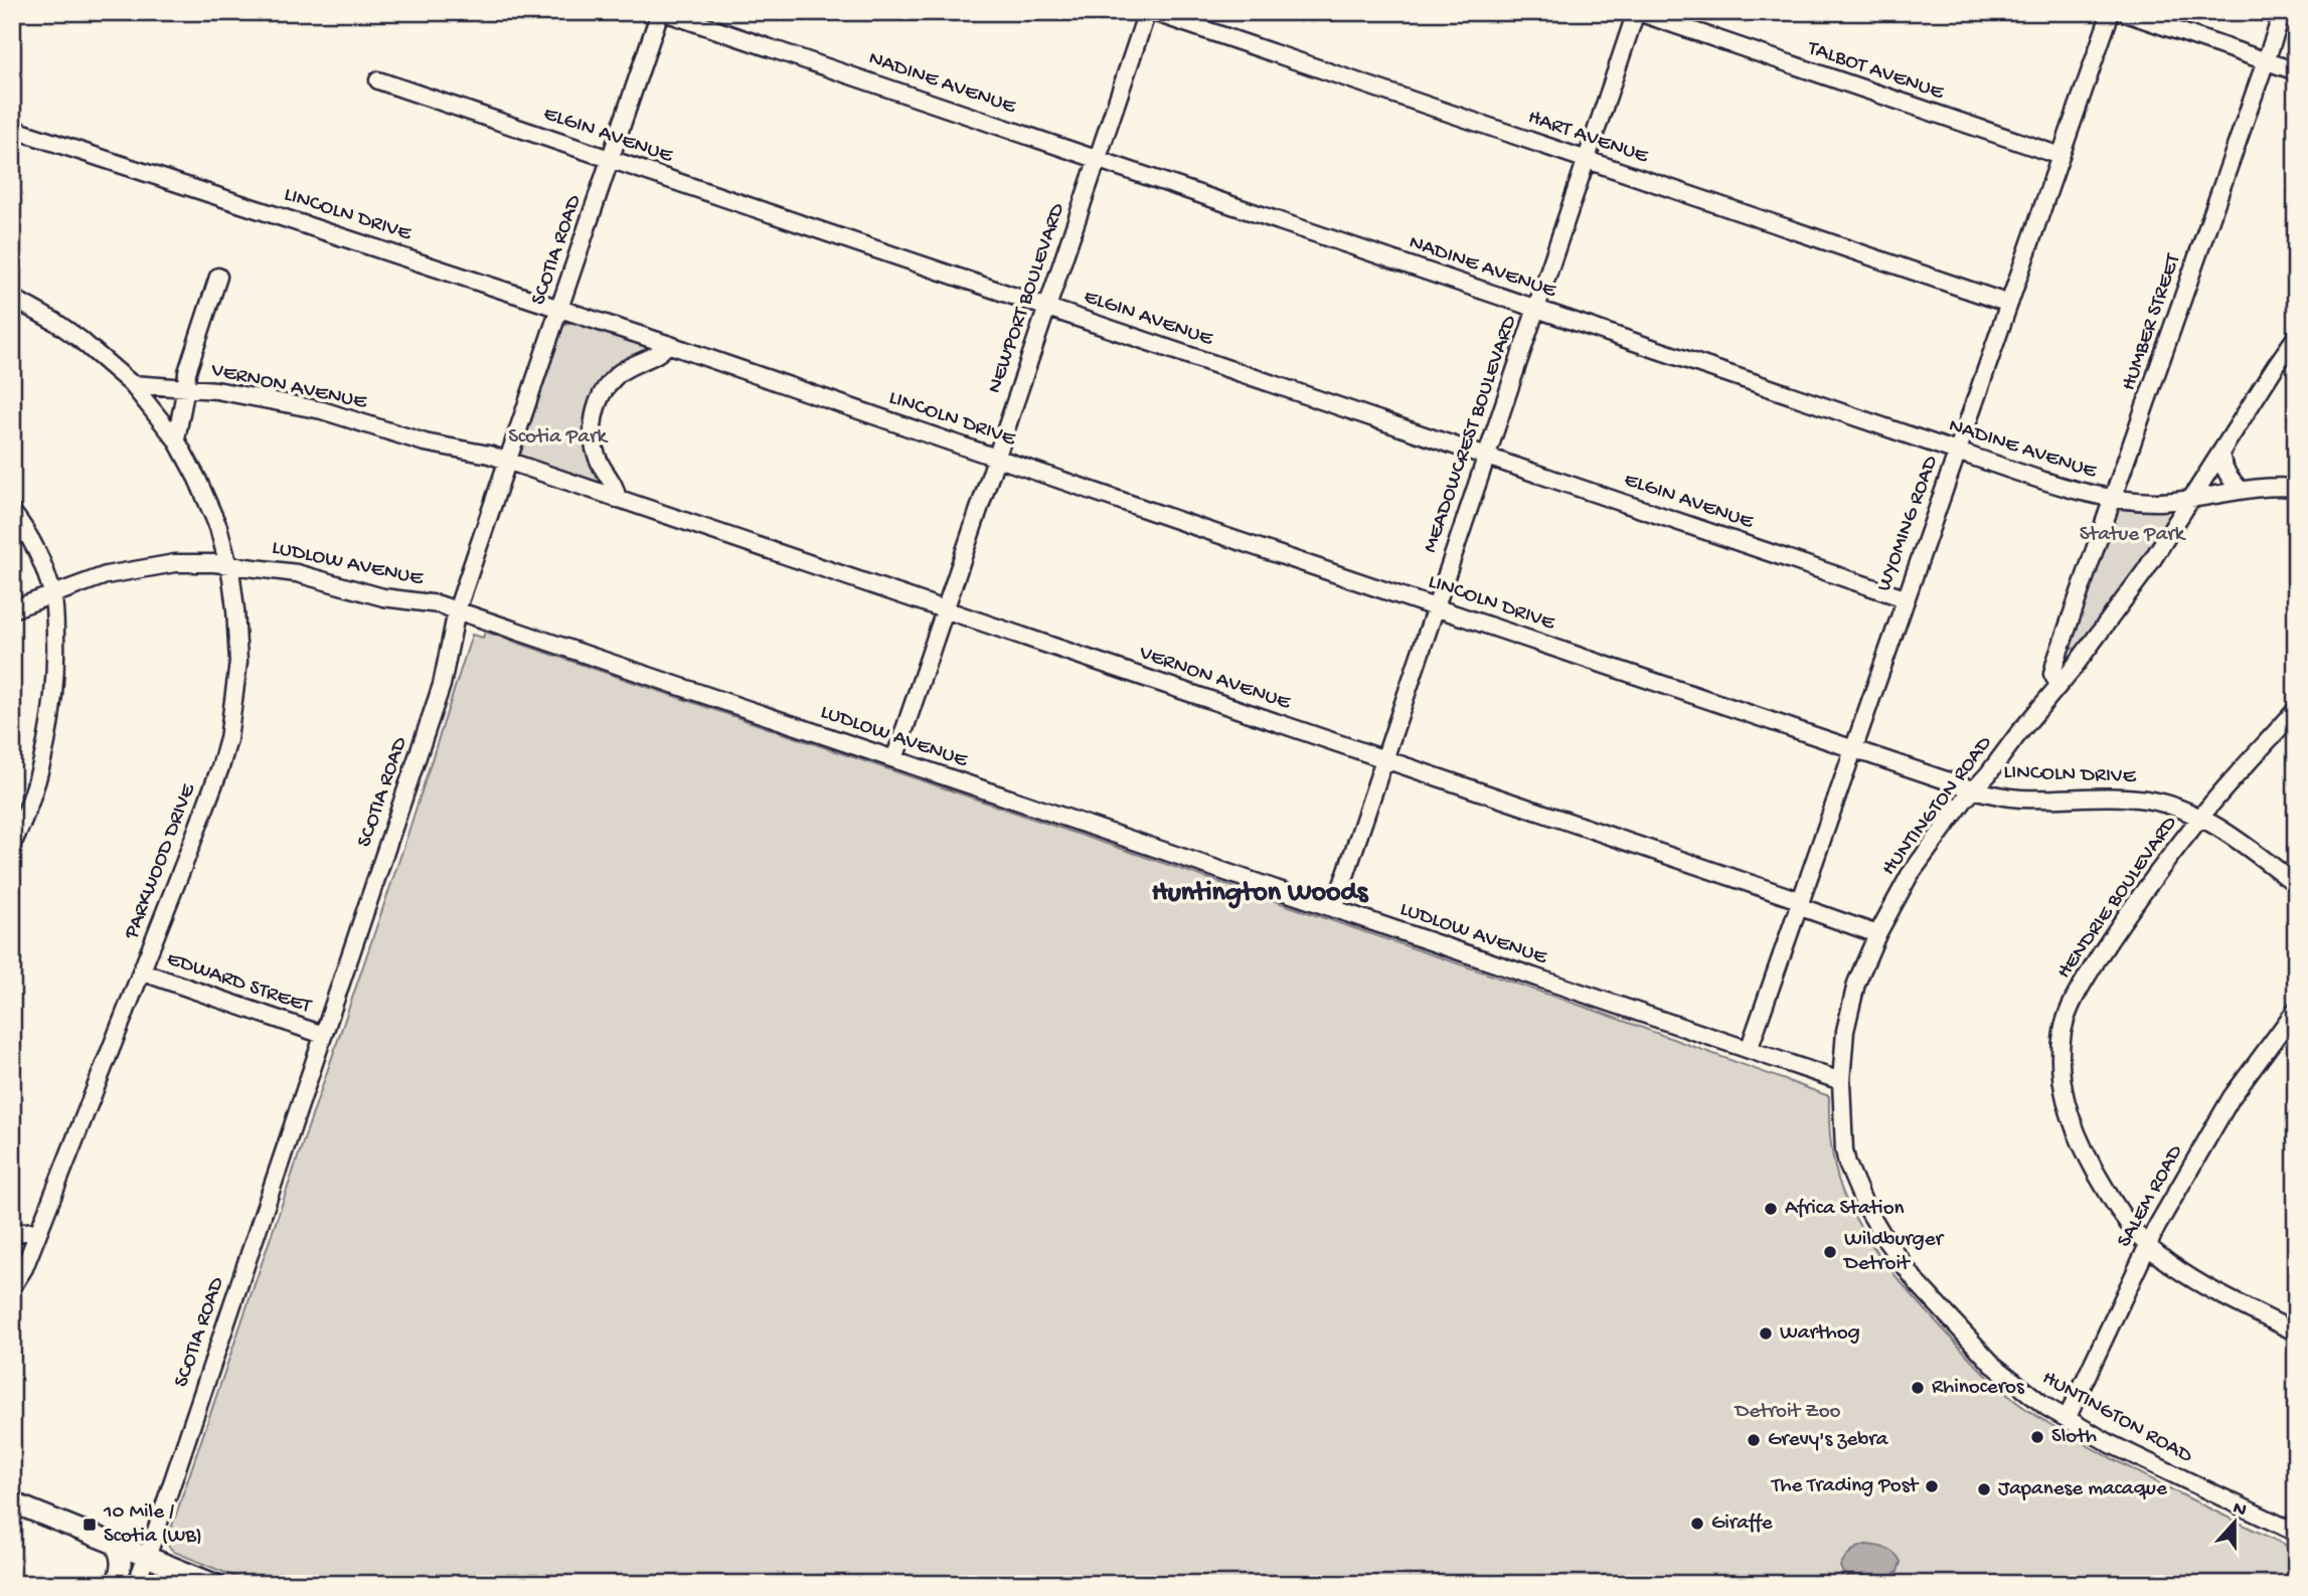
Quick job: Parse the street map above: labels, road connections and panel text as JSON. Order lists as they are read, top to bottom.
{
  "streets": {
    "street": [
      "TALBOT AVENUE",
      "NADINE AVENUE",
      "ELGIN AVENUE",
      "HART AVENUE",
      "LINCOLN DRIVE",
      "SCOTIA ROAD",
      "NEWPORT BOULEVARD",
      "HUMBER STREET",
      "VERNON AVENUE",
      "MEADOWCREST BOULEVARD",
      "WYOMING ROAD",
      "LUDLOW AVENUE",
      "HUNTINGTON ROAD",
      "PARKWOOD DRIVE",
      "HENDRIE BOULEVARD",
      "EDWARD STREET",
      "SALEM ROAD"
    ]
  },
  "crossings": [
    ["TALBOT AVENUE", "MEADOWCREST BOULEVARD"],
    ["TALBOT AVENUE", "WYOMING ROAD"],
    ["NADINE AVENUE", "SCOTIA ROAD"],
    ["NADINE AVENUE", "NEWPORT BOULEVARD"],
    ["NADINE AVENUE", "HUMBER STREET"],
    ["NADINE AVENUE", "MEADOWCREST BOULEVARD"],
    ["NADINE AVENUE", "WYOMING ROAD"],
    ["NADINE AVENUE", "HUNTINGTON ROAD"],
    ["ELGIN AVENUE", "SCOTIA ROAD"],
    ["ELGIN AVENUE", "NEWPORT BOULEVARD"],
    ["ELGIN AVENUE", "MEADOWCREST BOULEVARD"],
    ["ELGIN AVENUE", "WYOMING ROAD"],
    ["HART AVENUE", "MEADOWCREST BOULEVARD"],
    ["HART AVENUE", "WYOMING ROAD"],
    ["LINCOLN DRIVE", "SCOTIA ROAD"],
    ["LINCOLN DRIVE", "NEWPORT BOULEVARD"],
    ["LINCOLN DRIVE", "MEADOWCREST BOULEVARD"],
    ["LINCOLN DRIVE", "WYOMING ROAD"],
    ["LINCOLN DRIVE", "HUNTINGTON ROAD"],
    ["LINCOLN DRIVE", "HENDRIE BOULEVARD"],
    ["SCOTIA ROAD", "VERNON AVENUE"],
    ["SCOTIA ROAD", "LUDLOW AVENUE"],
    ["SCOTIA ROAD", "EDWARD STREET"],
    ["NEWPORT BOULEVARD", "VERNON AVENUE"],
    ["NEWPORT BOULEVARD", "LUDLOW AVENUE"],
    ["HUMBER STREET", "HUNTINGTON ROAD"],
    ["VERNON AVENUE", "MEADOWCREST BOULEVARD"],
    ["VERNON AVENUE", "WYOMING ROAD"],
    ["VERNON AVENUE", "HUNTINGTON ROAD"],
    ["VERNON AVENUE", "PARKWOOD DRIVE"],
    ["MEADOWCREST BOULEVARD", "LUDLOW AVENUE"],
    ["WYOMING ROAD", "LUDLOW AVENUE"],
    ["LUDLOW AVENUE", "HUNTINGTON ROAD"],
    ["LUDLOW AVENUE", "PARKWOOD DRIVE"],
    ["HUNTINGTON ROAD", "SALEM ROAD"],
    ["PARKWOOD DRIVE", "EDWARD STREET"],
    ["HENDRIE BOULEVARD", "SALEM ROAD"]
  ],
  "districts": ["Huntington Woods"],
  "parks": ["Scotia Park", "Statue Park", "Detroit Zoo"],
  "places": {
    "other": [
      "Africa Station",
      "Wildburger Detroit",
      "Warthog",
      "Rhinoceros",
      "Sloth",
      "Grevy's zebra",
      "The Trading Post",
      "Japanese macaque",
      "Giraffe"
    ],
    "transit": ["10 Mile / Scotia (WB)"]
  },
  "north": "top"
}
